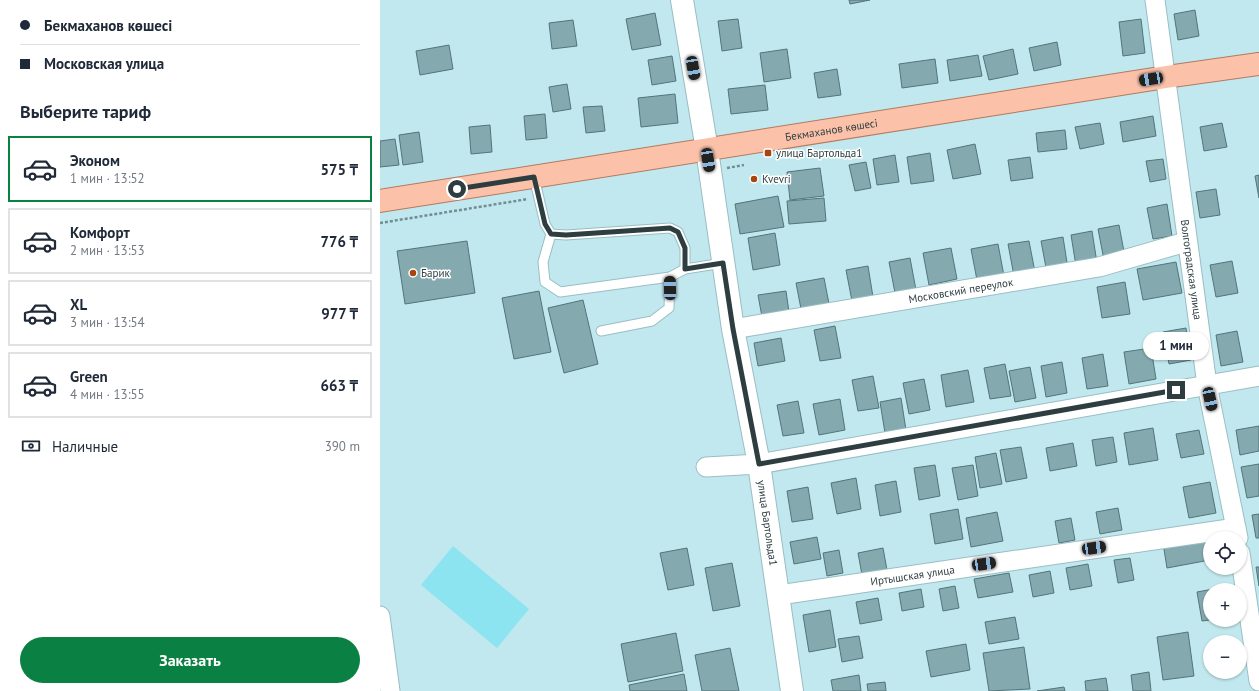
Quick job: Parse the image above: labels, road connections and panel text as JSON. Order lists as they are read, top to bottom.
{
  "streets": {
    "main road": ["Бекмаханов көшесі"],
    "street": [
      "Волгоградская улица",
      "Московский переулок",
      "улица Бартольда1",
      "Иртышская улица"
    ]
  },
  "crossings": [
    ["Бекмаханов көшесі", "Волгоградская улица"],
    ["Бекмаханов көшесі", "улица Бартольда1"],
    ["Волгоградская улица", "Московский переулок"],
    ["Московский переулок", "улица Бартольда1"],
    ["улица Бартольда1", "Иртышская улица"]
  ],
  "places": {
    "transit": ["улица Бартольда1"],
    "other": ["Kvevri", "Барик"]
  },
  "page": {
    "banner": ["Бекмаханов көшесі", "Московская улица"],
    "heading": "Выберите тариф",
    "list": [
      {
        "name": "Эконом",
        "note": "1 мин · 13:52",
        "value": "575 ₸"
      },
      {
        "name": "Комфорт",
        "note": "2 мин · 13:53",
        "value": "776 ₸"
      },
      {
        "name": "XL",
        "note": "3 мин · 13:54",
        "value": "977 ₸"
      },
      {
        "name": "Green",
        "note": "4 мин · 13:55",
        "value": "663 ₸"
      }
    ],
    "bubble": "1 мин",
    "pay": ["Наличные", "390 m"],
    "map_buttons": ["+", "−"],
    "buttons": "Заказать"
  }
}
